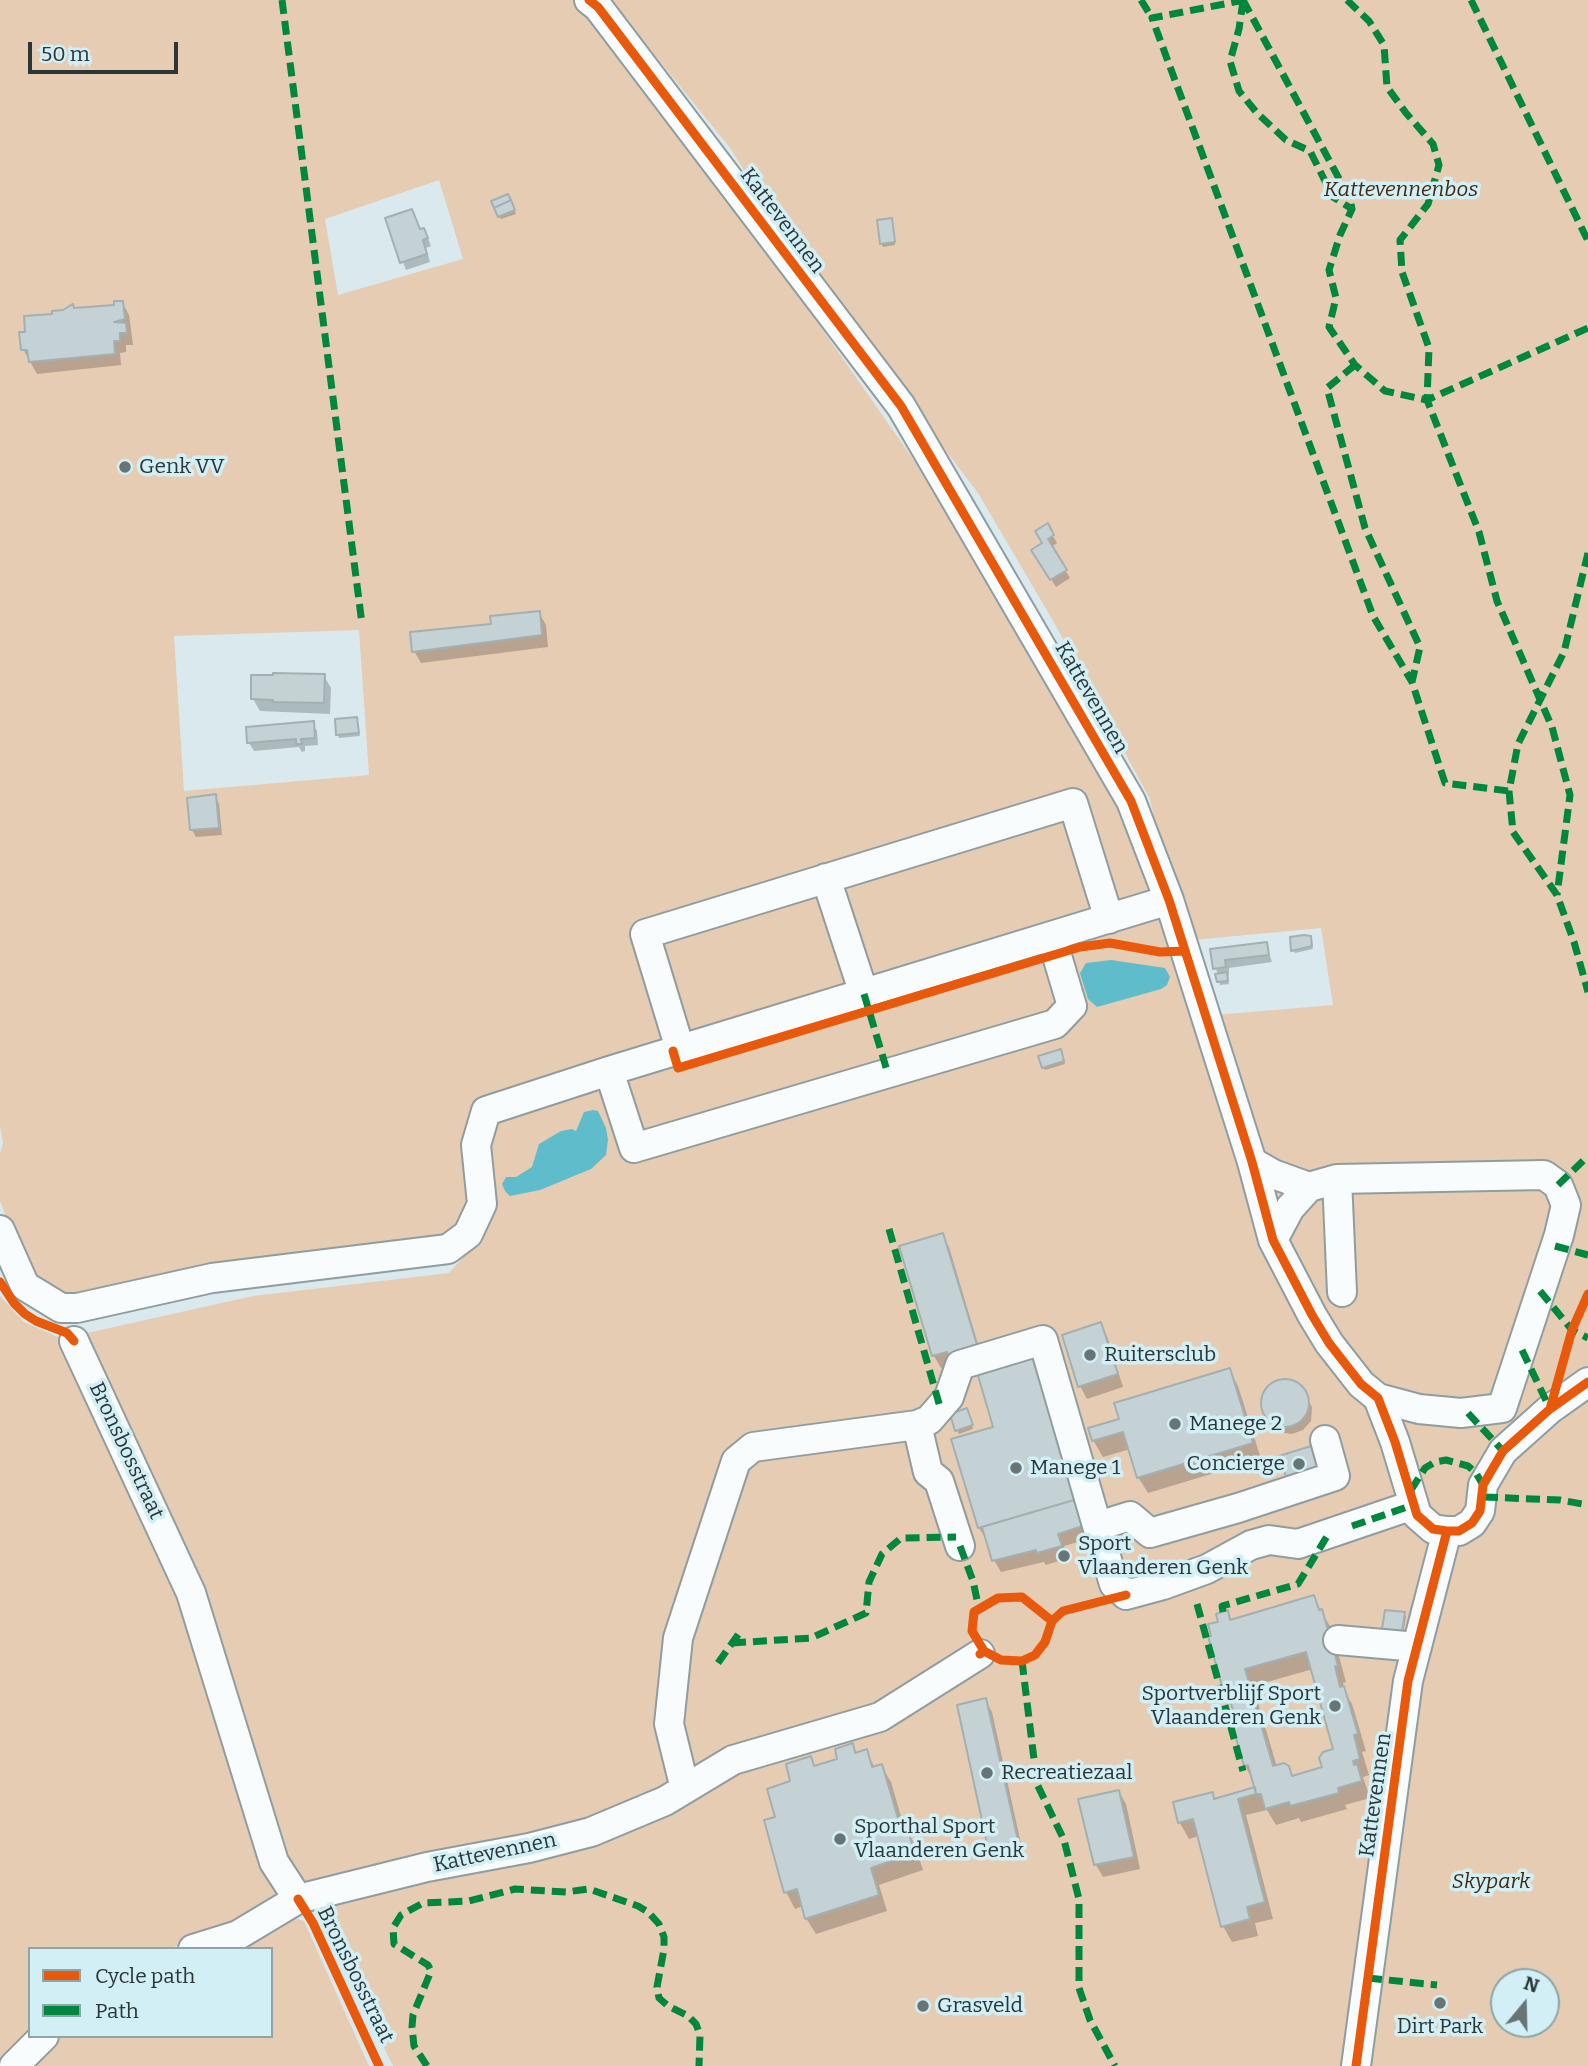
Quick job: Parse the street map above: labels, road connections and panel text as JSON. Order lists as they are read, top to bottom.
{
  "streets": {
    "street": ["Kattevennen", "Bronsbosstraat"]
  },
  "crossings": [
    ["Kattevennen", "Bronsbosstraat"]
  ],
  "parks": ["Kattevennenbos", "Skypark"],
  "places": [
    "Genk VV",
    "Ruitersclub",
    "Manege 2",
    "Concierge",
    "Manege 1",
    "Sport Vlaanderen Genk",
    "Sportverblijf Sport Vlaanderen Genk",
    "Recreatiezaal",
    "Sporthal Sport Vlaanderen Genk",
    "Dirt Park",
    "Grasveld"
  ],
  "legend": ["Cycle path", "Path"],
  "scale_bar": "50 m",
  "north": "top"
}
